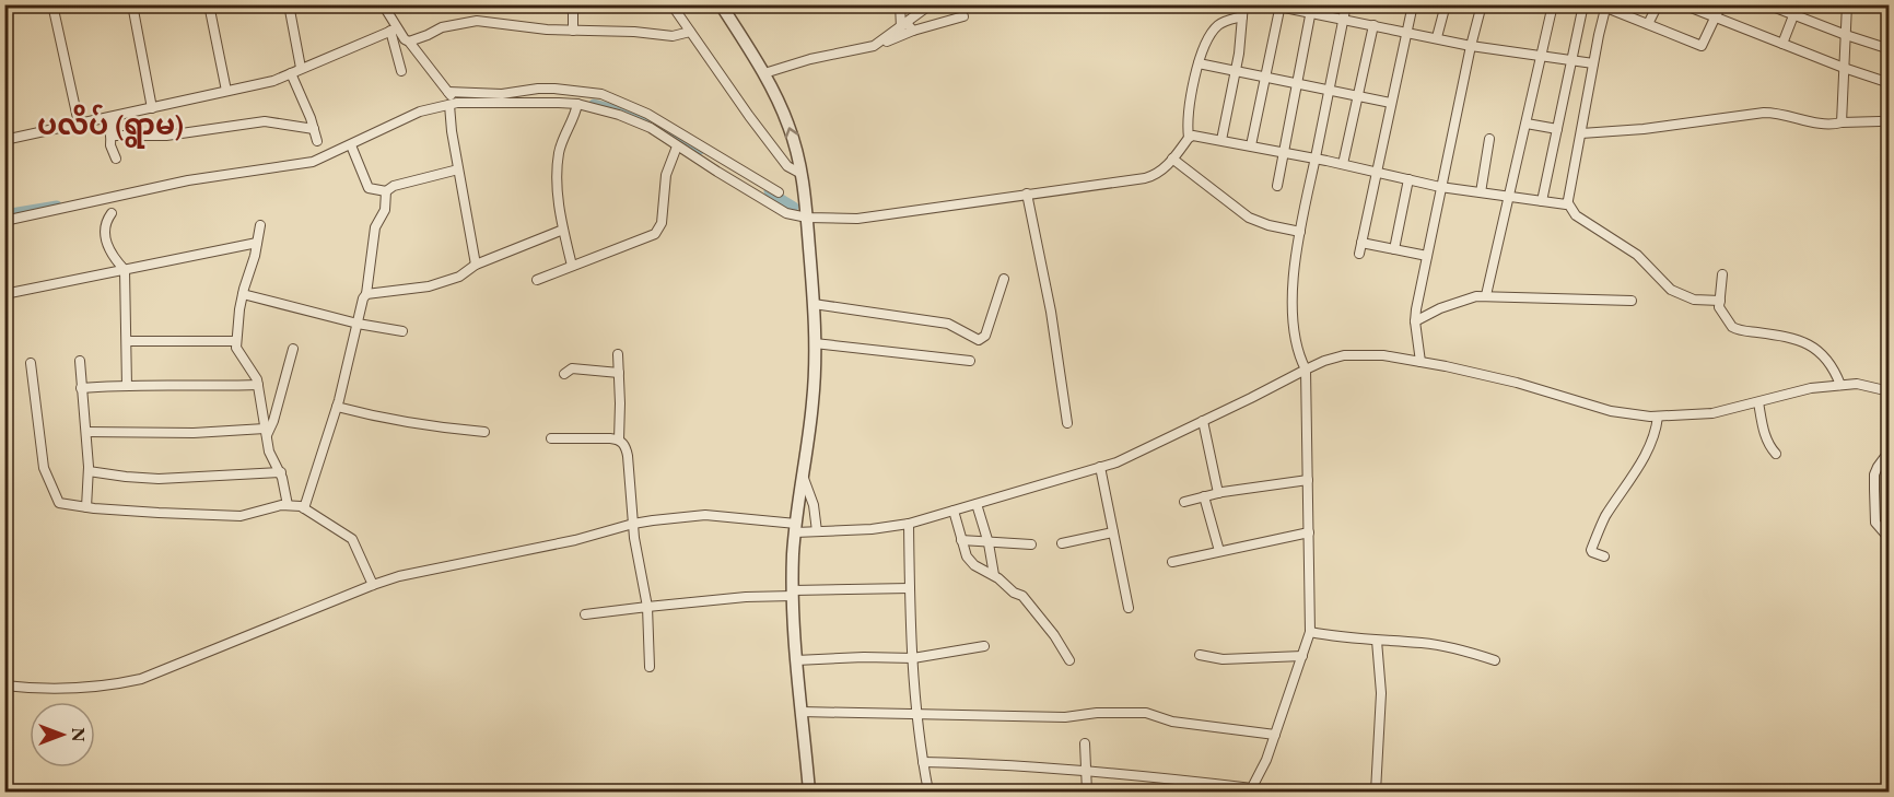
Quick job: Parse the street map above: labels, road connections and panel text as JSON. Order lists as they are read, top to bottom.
{
  "districts": ["ပလိပ် (ရွာမ)"],
  "north": "right"
}
